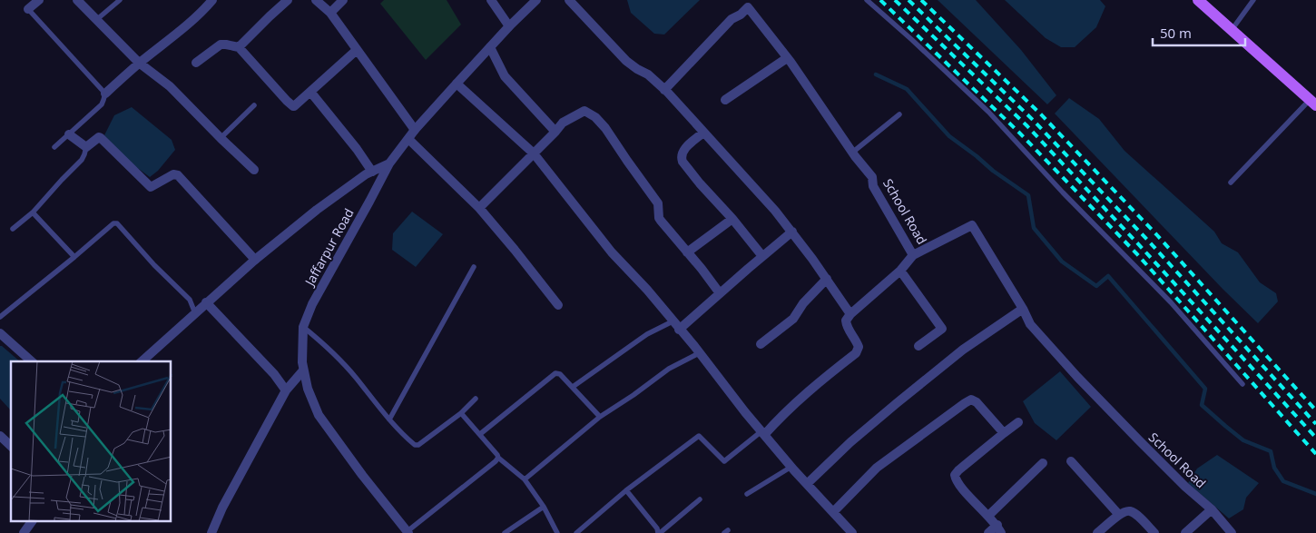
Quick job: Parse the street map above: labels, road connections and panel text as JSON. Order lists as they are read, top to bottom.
{
  "streets": {
    "street": ["School Road", "Jaffarpur Road"]
  },
  "scale_bar": "50 m"
}
